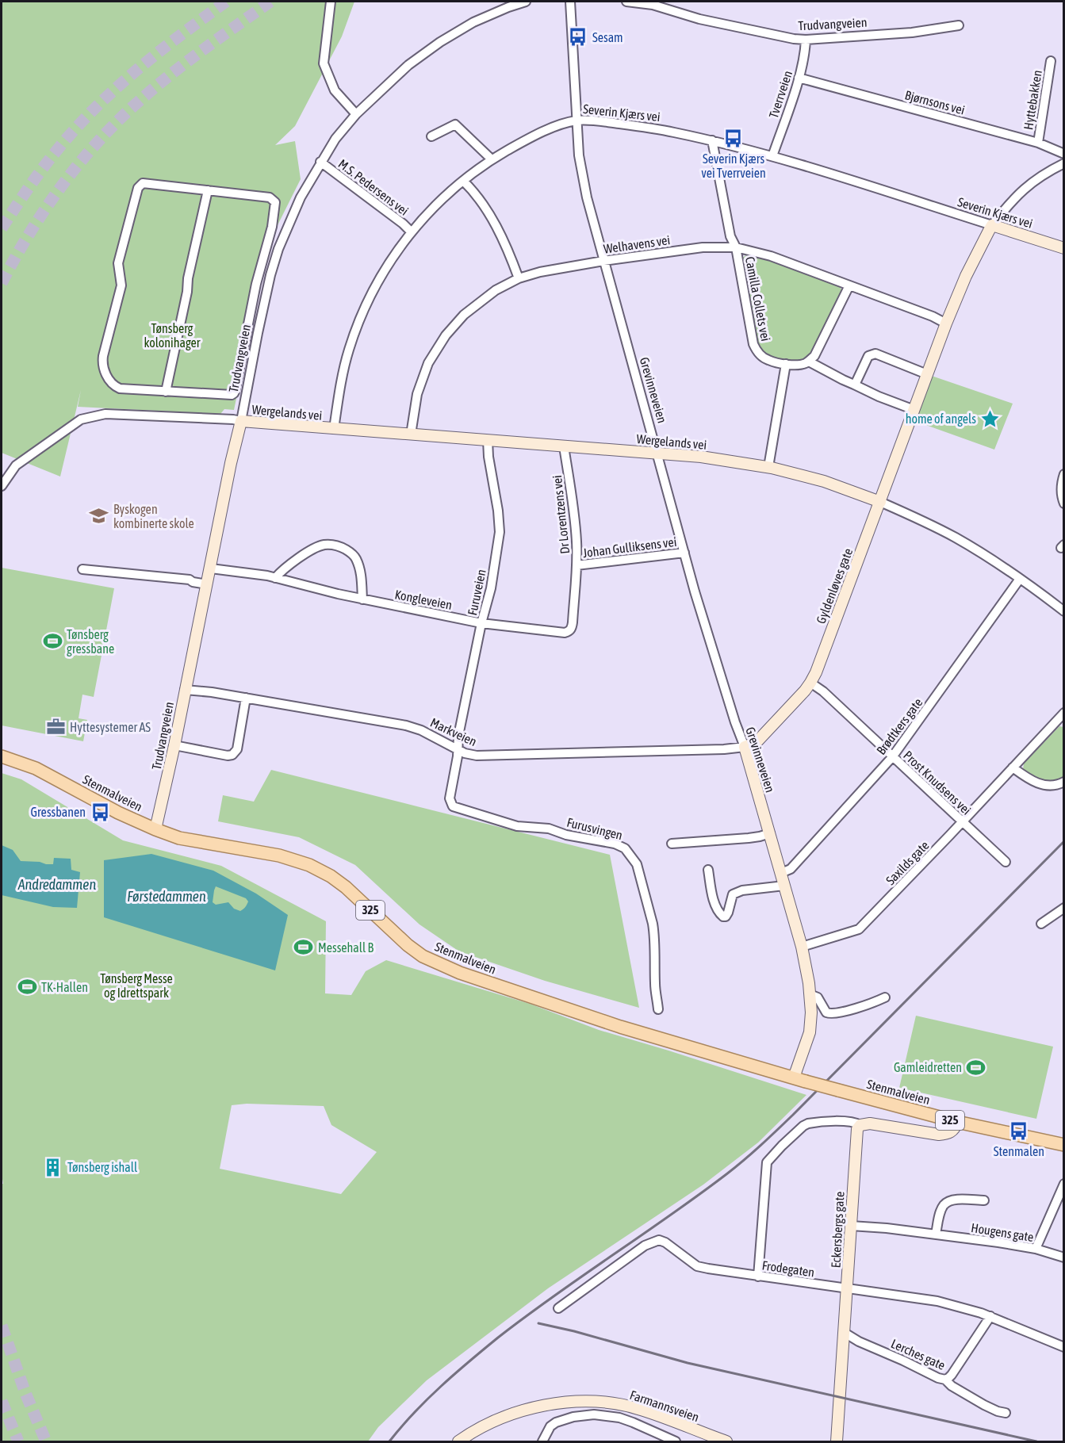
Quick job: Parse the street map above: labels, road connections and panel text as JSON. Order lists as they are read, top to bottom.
{
  "streets": {
    "main road": [
      "Trudvangveien",
      "Severin Kjærs vei",
      "Grevinneveien",
      "Wergelands vei",
      "Gyldenløves gate",
      "Stenmalveien",
      "325",
      "Eckersbergs gate",
      "Farmannsveien"
    ],
    "street": [
      "Tverrveien",
      "Hyttebakken",
      "Bjørnsons vei",
      "M.S. Pedersens vei",
      "Welhavens vei",
      "Camilla Collets vei",
      "Dr Lorentzens vei",
      "Johan Gulliksens vei",
      "Furuveien",
      "Kongleveien",
      "Brødtkers gate",
      "Markveien",
      "Prost Knudsens vei",
      "Furusvingen",
      "Saxilds gate",
      "Hougens gate",
      "Frodegaten",
      "Lerches gate"
    ]
  },
  "crossings": [
    ["Trudvangveien", "Tverrveien"],
    ["Trudvangveien", "M.S. Pedersens vei"],
    ["Trudvangveien", "Wergelands vei"],
    ["Trudvangveien", "Kongleveien"],
    ["Trudvangveien", "Markveien"],
    ["Trudvangveien", "Stenmalveien"],
    ["Tverrveien", "Bjørnsons vei"],
    ["Tverrveien", "Severin Kjærs vei"],
    ["Hyttebakken", "Bjørnsons vei"],
    ["Severin Kjærs vei", "M.S. Pedersens vei"],
    ["Severin Kjærs vei", "Camilla Collets vei"],
    ["Severin Kjærs vei", "Grevinneveien"],
    ["Severin Kjærs vei", "Wergelands vei"],
    ["Severin Kjærs vei", "Gyldenløves gate"],
    ["Welhavens vei", "Camilla Collets vei"],
    ["Welhavens vei", "Grevinneveien"],
    ["Welhavens vei", "Wergelands vei"],
    ["Welhavens vei", "Gyldenløves gate"],
    ["Grevinneveien", "Wergelands vei"],
    ["Grevinneveien", "Johan Gulliksens vei"],
    ["Grevinneveien", "Gyldenløves gate"],
    ["Grevinneveien", "Brødtkers gate"],
    ["Grevinneveien", "Markveien"],
    ["Grevinneveien", "Stenmalveien"],
    ["Grevinneveien", "Saxilds gate"],
    ["Wergelands vei", "Dr Lorentzens vei"],
    ["Wergelands vei", "Gyldenløves gate"],
    ["Wergelands vei", "Furuveien"],
    ["Wergelands vei", "Brødtkers gate"],
    ["Dr Lorentzens vei", "Johan Gulliksens vei"],
    ["Dr Lorentzens vei", "Kongleveien"],
    ["Gyldenløves gate", "Markveien"],
    ["Gyldenløves gate", "Prost Knudsens vei"],
    ["Furuveien", "Kongleveien"],
    ["Furuveien", "Markveien"],
    ["Furuveien", "Furusvingen"],
    ["Brødtkers gate", "Prost Knudsens vei"],
    ["Markveien", "Furusvingen"],
    ["Prost Knudsens vei", "Saxilds gate"],
    ["Eckersbergs gate", "Hougens gate"],
    ["Eckersbergs gate", "Frodegaten"],
    ["Eckersbergs gate", "Lerches gate"]
  ],
  "water": ["Andredammen", "Førstedammen"],
  "parks": ["Tønsberg kolonihager", "Tønsberg Messe og Idrettspark"],
  "places": {
    "bus stop": [
      "Sesam",
      "Severin Kjærs vei Tverrveien",
      "Gressbanen",
      "Stenmalen"
    ],
    "place": ["home of angels"],
    "school or university": ["Byskogen kombinerte skole"],
    "sports": [
      "Tønsberg gressbane",
      "Messehall B",
      "TK-Hallen",
      "Gamleidretten"
    ],
    "office": ["Hyttesystemer AS"],
    "building": ["Tønsberg ishall"]
  }
}
